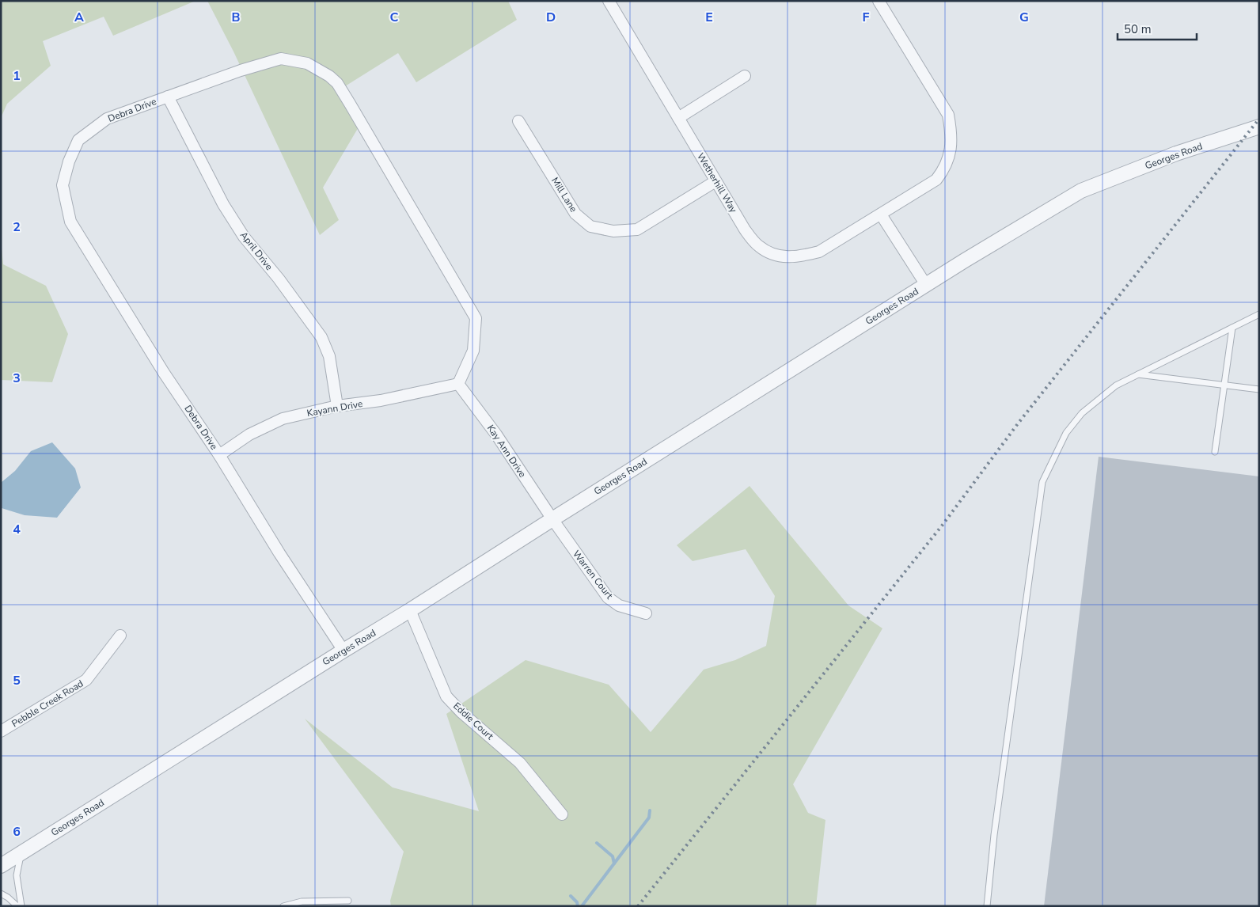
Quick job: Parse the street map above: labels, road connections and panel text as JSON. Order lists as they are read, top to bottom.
{
  "streets": {
    "street": [
      "Debra Drive",
      "Georges Road",
      "Wetherhill Way",
      "Mill Lane",
      "April Drive",
      "Kayann Drive",
      "Kay Ann Drive",
      "Warren Court",
      "Pebble Creek Road",
      "Eddie Court"
    ]
  },
  "crossings": [
    ["Debra Drive", "Georges Road"],
    ["Debra Drive", "April Drive"],
    ["Debra Drive", "Kayann Drive"],
    ["Debra Drive", "Kay Ann Drive"],
    ["Georges Road", "Kay Ann Drive"],
    ["Georges Road", "Warren Court"],
    ["Georges Road", "Eddie Court"],
    ["Wetherhill Way", "Mill Lane"],
    ["April Drive", "Kayann Drive"],
    ["Kayann Drive", "Kay Ann Drive"],
    ["Kay Ann Drive", "Warren Court"]
  ],
  "scale_bar": "50 m",
  "grid": {
    "columns": [
      "A",
      "B",
      "C",
      "D",
      "E",
      "F",
      "G"
    ],
    "rows": [
      "1",
      "2",
      "3",
      "4",
      "5",
      "6"
    ]
  }
}
